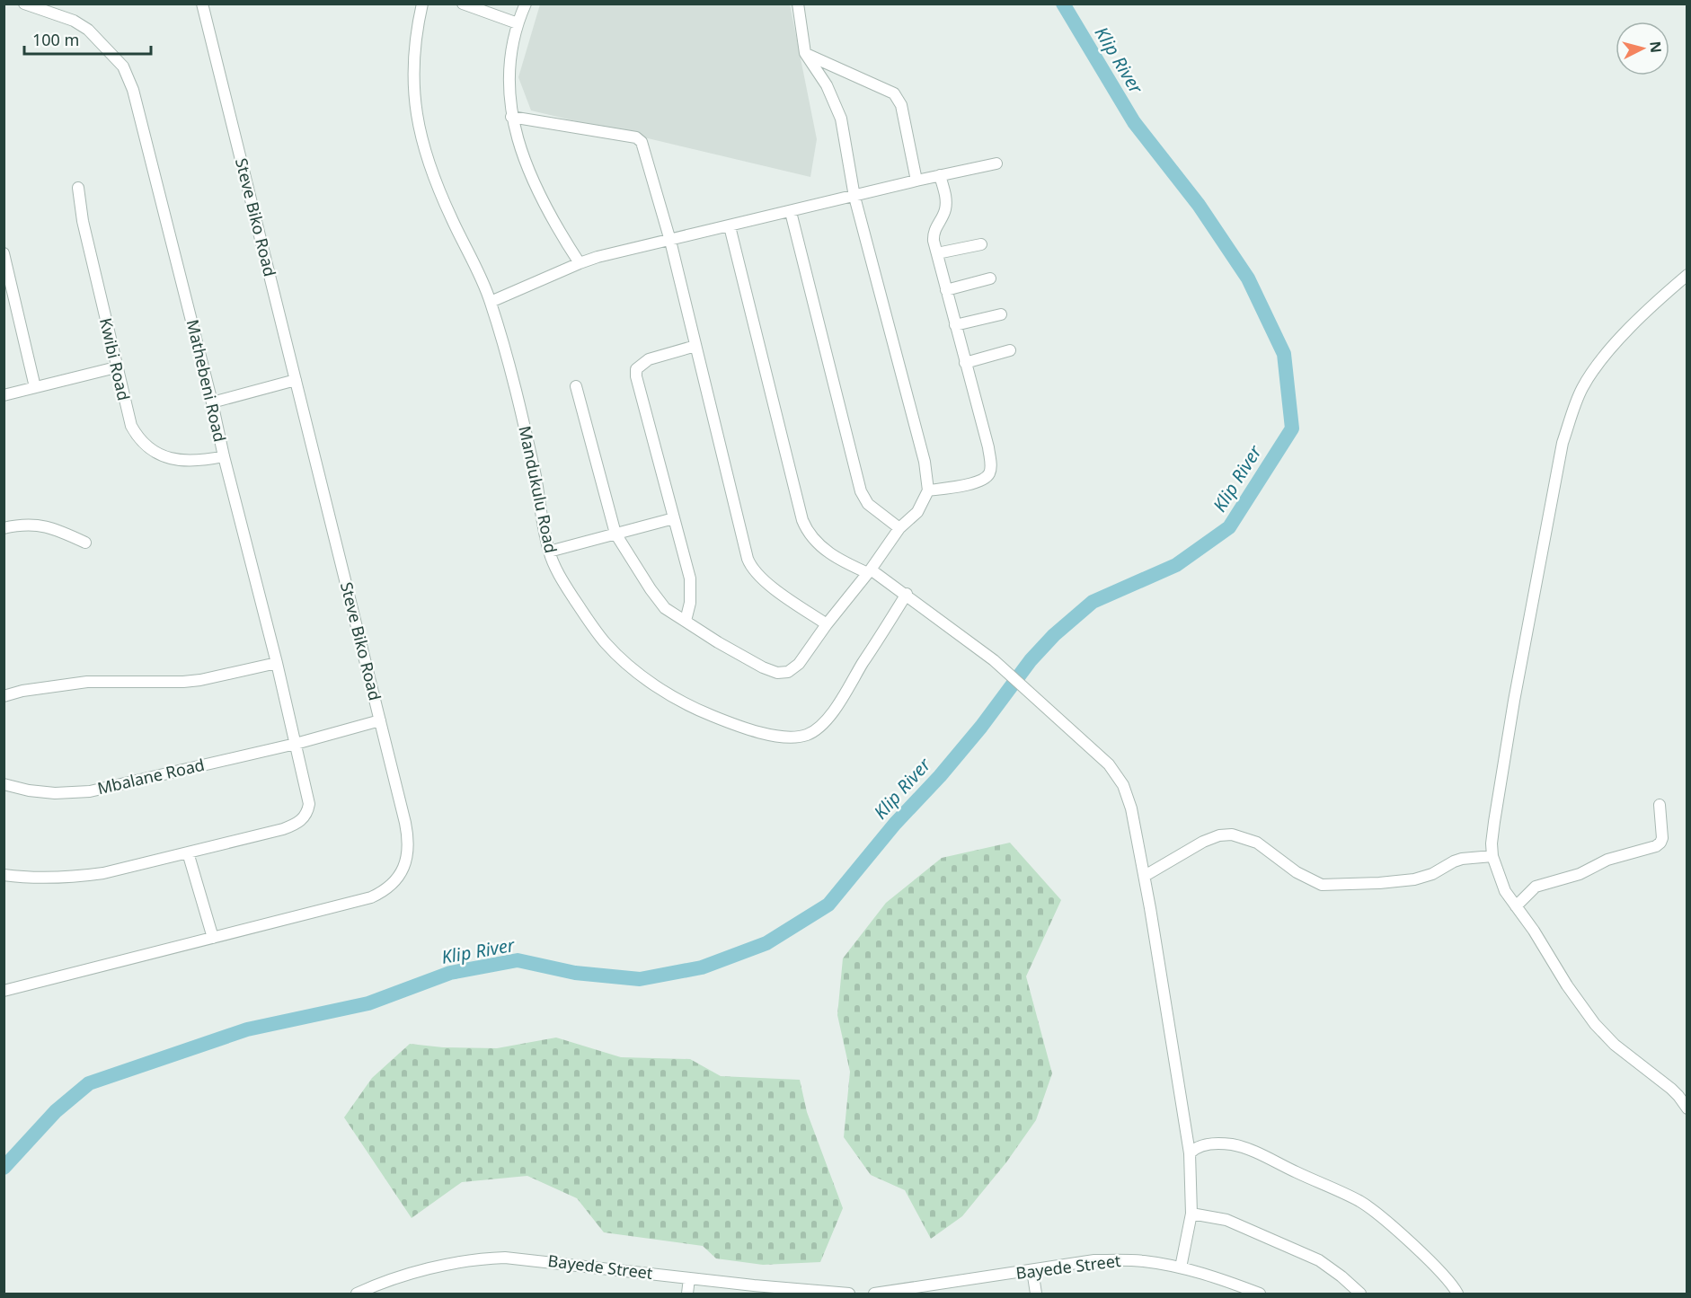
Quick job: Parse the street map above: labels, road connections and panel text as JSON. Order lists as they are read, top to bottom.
{
  "streets": {
    "street": [
      "Steve Biko Road",
      "Kwibi Road",
      "Mathebeni Road",
      "Mandukulu Road",
      "Mbalane Road",
      "Bayede Street"
    ]
  },
  "crossings": [
    ["Steve Biko Road", "Mbalane Road"],
    ["Kwibi Road", "Mathebeni Road"],
    ["Mathebeni Road", "Mbalane Road"]
  ],
  "water": ["Klip River"],
  "scale_bar": "100 m",
  "north": "right"
}
